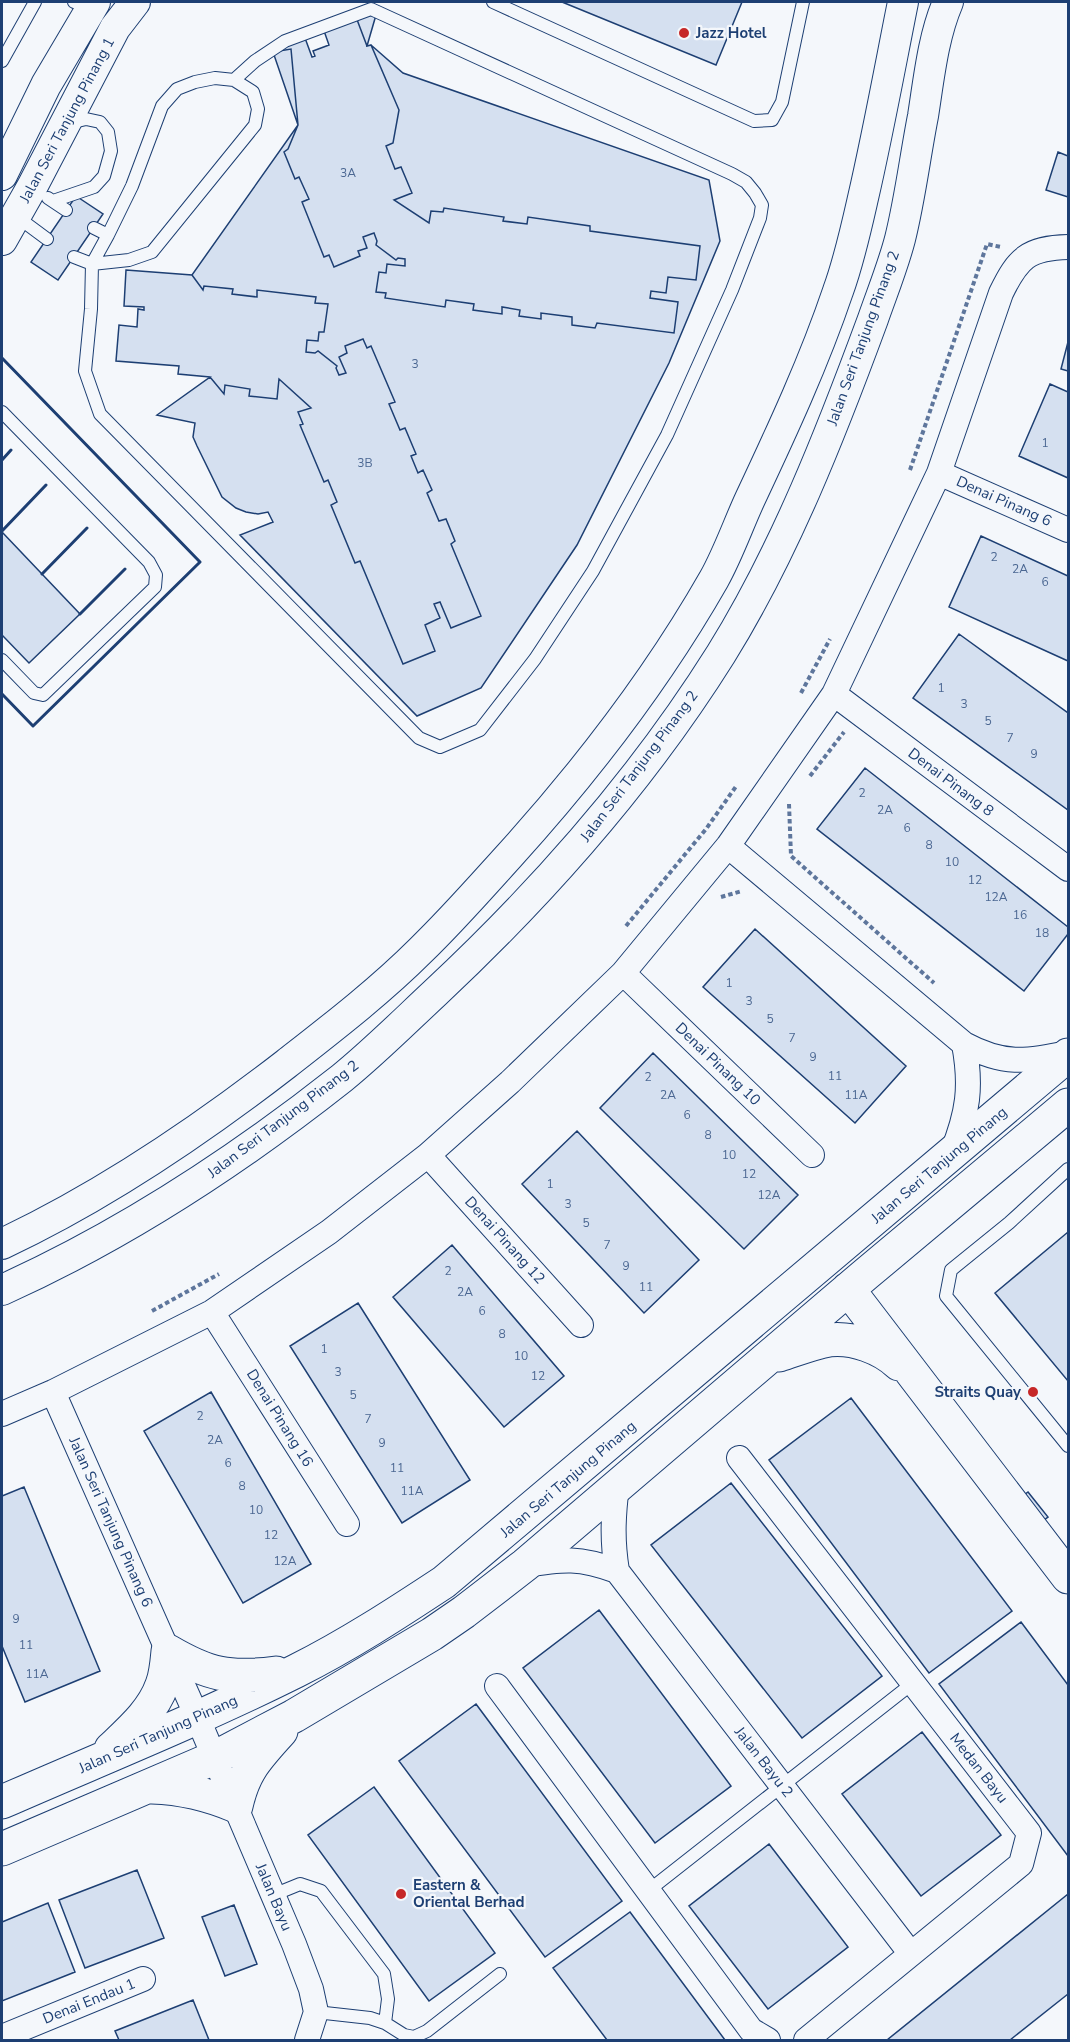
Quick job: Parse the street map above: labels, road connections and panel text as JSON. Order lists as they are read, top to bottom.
{
  "streets": {
    "main road": ["Jalan Seri Tanjung Pinang"],
    "street": [
      "Jalan Seri Tanjung Pinang 1",
      "Jalan Seri Tanjung Pinang 2",
      "Denai Pinang 6",
      "Denai Pinang 8",
      "Denai Pinang 10",
      "Denai Pinang 12",
      "Denai Pinang 16",
      "Jalan Seri Tanjung Pinang 6",
      "Jalan Bayu 2",
      "Medan Bayu",
      "Jalan Bayu",
      "Denai Endau 1"
    ]
  },
  "crossings": [
    ["Jalan Seri Tanjung Pinang", "Jalan Seri Tanjung Pinang 6"],
    ["Jalan Seri Tanjung Pinang", "Jalan Bayu"],
    ["Jalan Seri Tanjung Pinang 6", "Jalan Bayu"],
    ["Jalan Bayu 2", "Medan Bayu"]
  ],
  "places": ["Jazz Hotel", "Straits Quay", "Eastern & Oriental Berhad"],
  "house_numbers": [
    "3A",
    "3",
    "1",
    "3B",
    "2",
    "2A",
    "6",
    "1",
    "3",
    "5",
    "7",
    "9",
    "2",
    "2A",
    "6",
    "8",
    "10",
    "12",
    "12A",
    "16",
    "18",
    "1",
    "3",
    "5",
    "7",
    "9",
    "11",
    "2",
    "2A",
    "11A",
    "6",
    "8",
    "10",
    "12",
    "1",
    "12A",
    "3",
    "5",
    "7",
    "9",
    "2",
    "11",
    "2A",
    "6",
    "8",
    "1",
    "10",
    "3",
    "12",
    "5",
    "2",
    "7",
    "2A",
    "9",
    "6",
    "11",
    "8",
    "11A",
    "10",
    "12",
    "12A",
    "9",
    "11",
    "11A"
  ]
}
